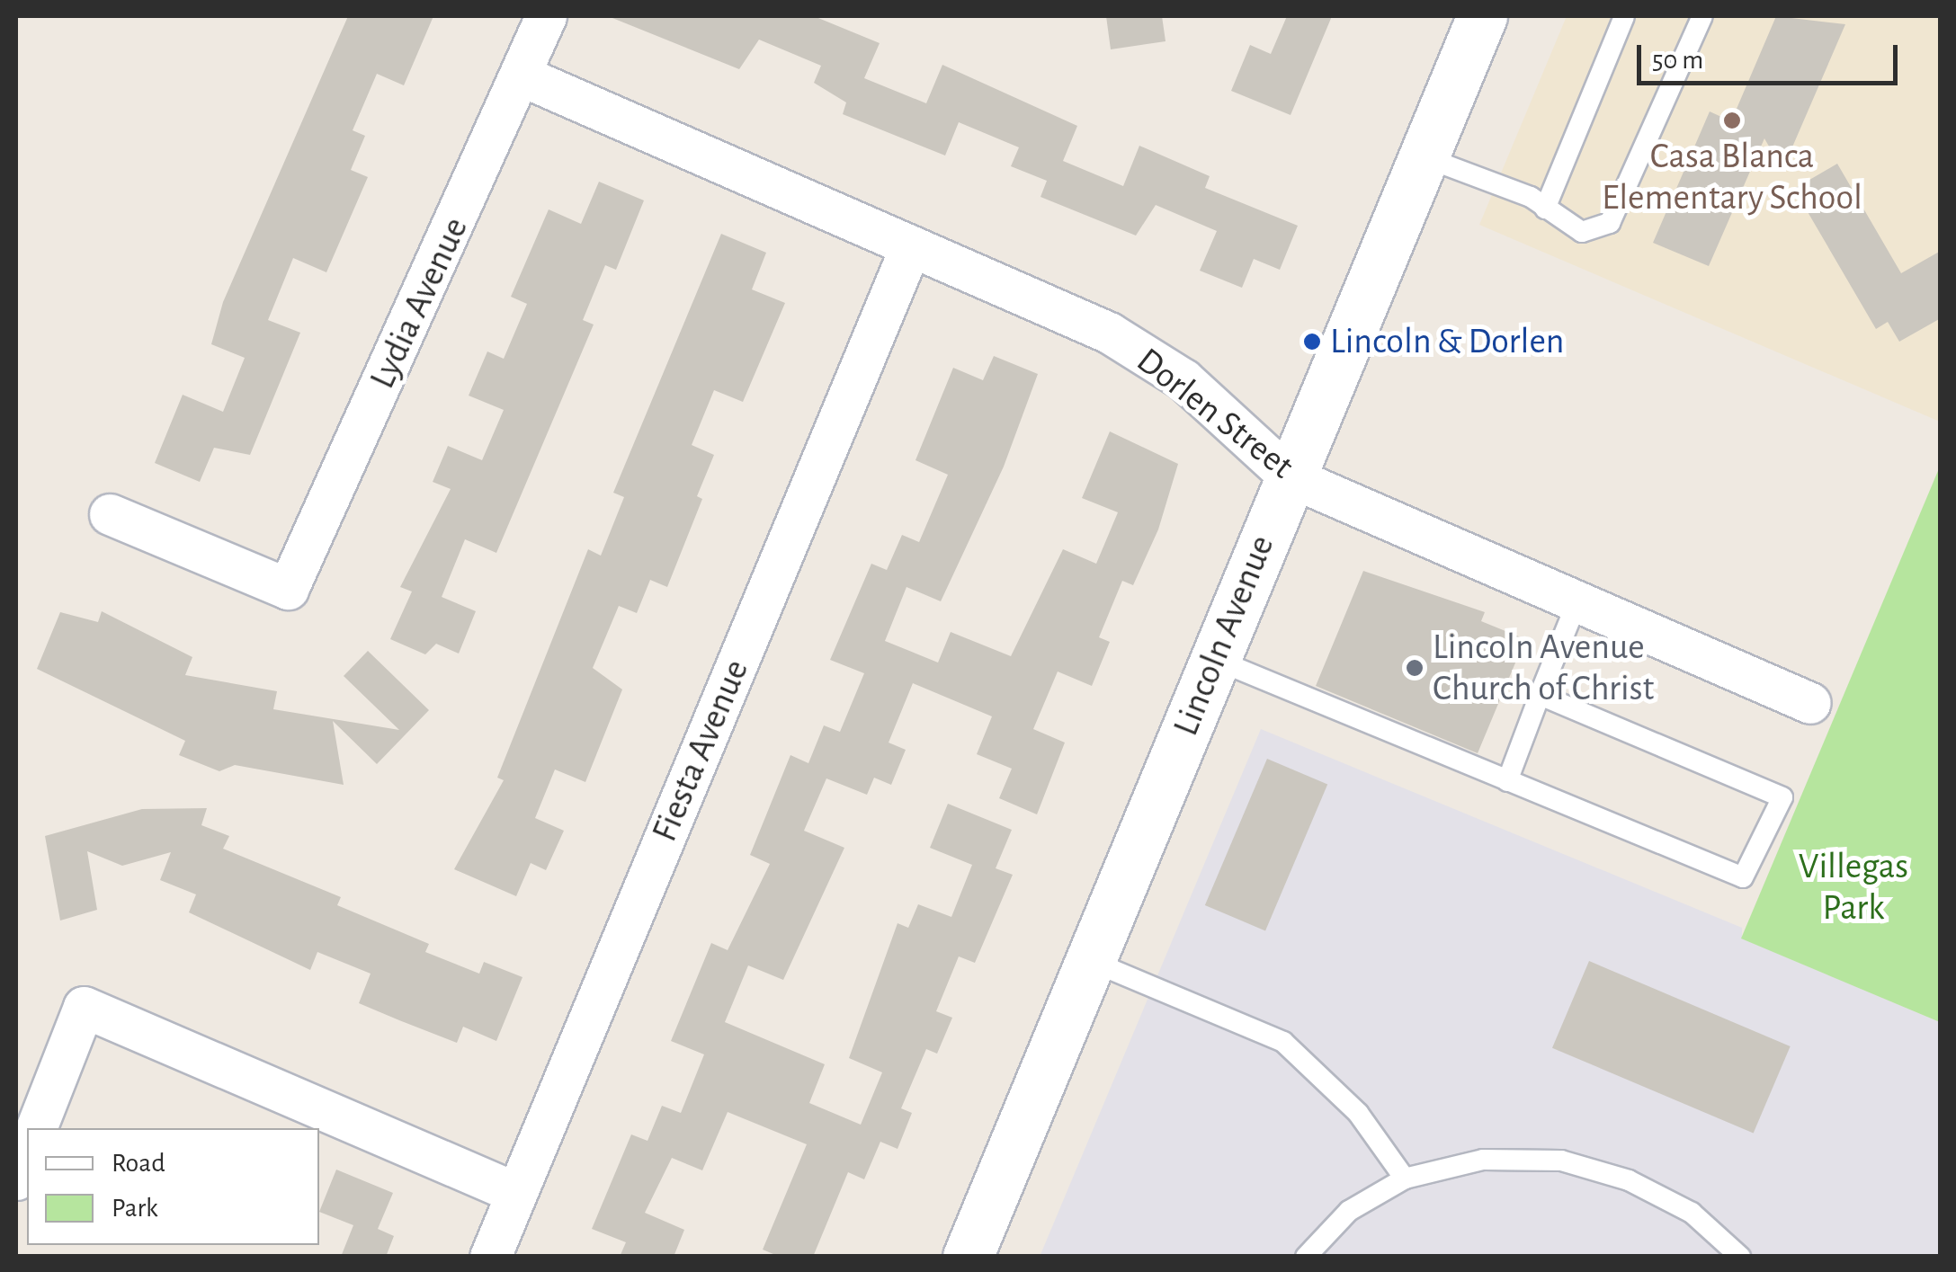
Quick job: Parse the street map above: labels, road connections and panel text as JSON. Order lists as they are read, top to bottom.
{
  "streets": {
    "street": [
      "Lydia Avenue",
      "Dorlen Street",
      "Lincoln Avenue",
      "Fiesta Avenue"
    ]
  },
  "crossings": [
    ["Lydia Avenue", "Dorlen Street"],
    ["Dorlen Street", "Lincoln Avenue"],
    ["Dorlen Street", "Fiesta Avenue"]
  ],
  "parks": ["Villegas Park"],
  "places": ["Casa Blanca Elementary School", "Lincoln & Dorlen", "Lincoln Avenue Church of Christ"],
  "legend": ["Road", "Park"],
  "scale_bar": "50 m"
}
